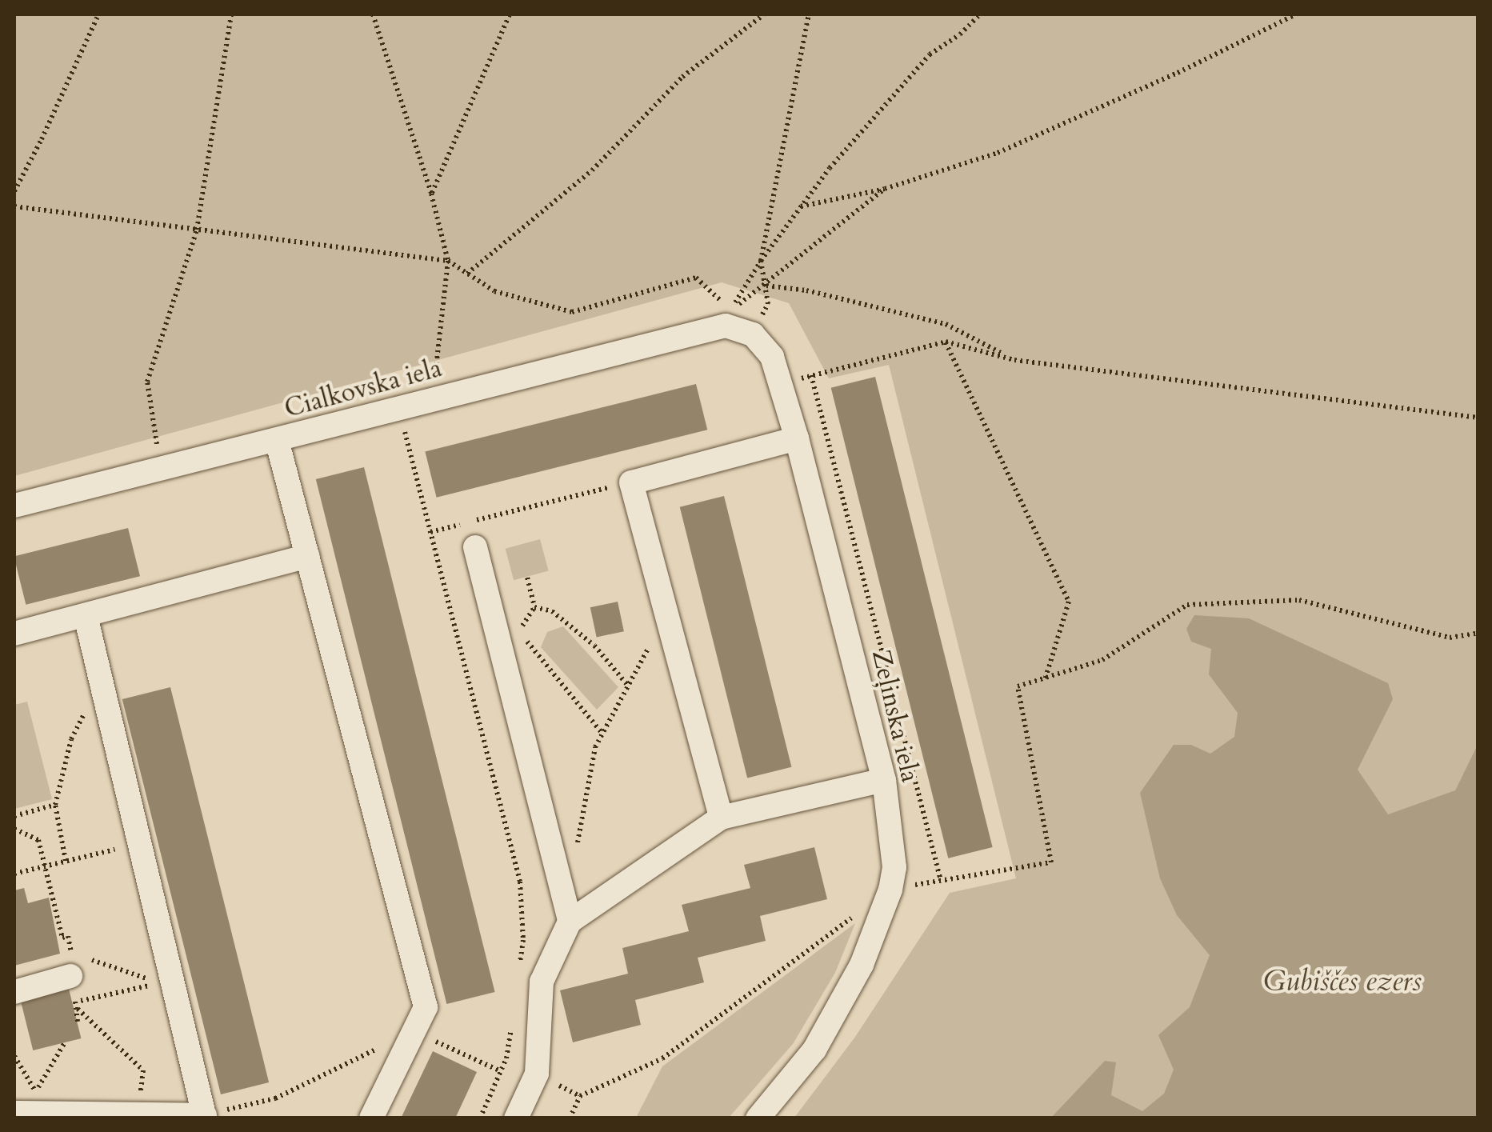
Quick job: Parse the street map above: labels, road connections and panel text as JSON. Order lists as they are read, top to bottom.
{
  "streets": {
    "street": ["Cialkovska iela", "Zeļinska iela"]
  },
  "water": ["Gubiščes ezers"]
}
